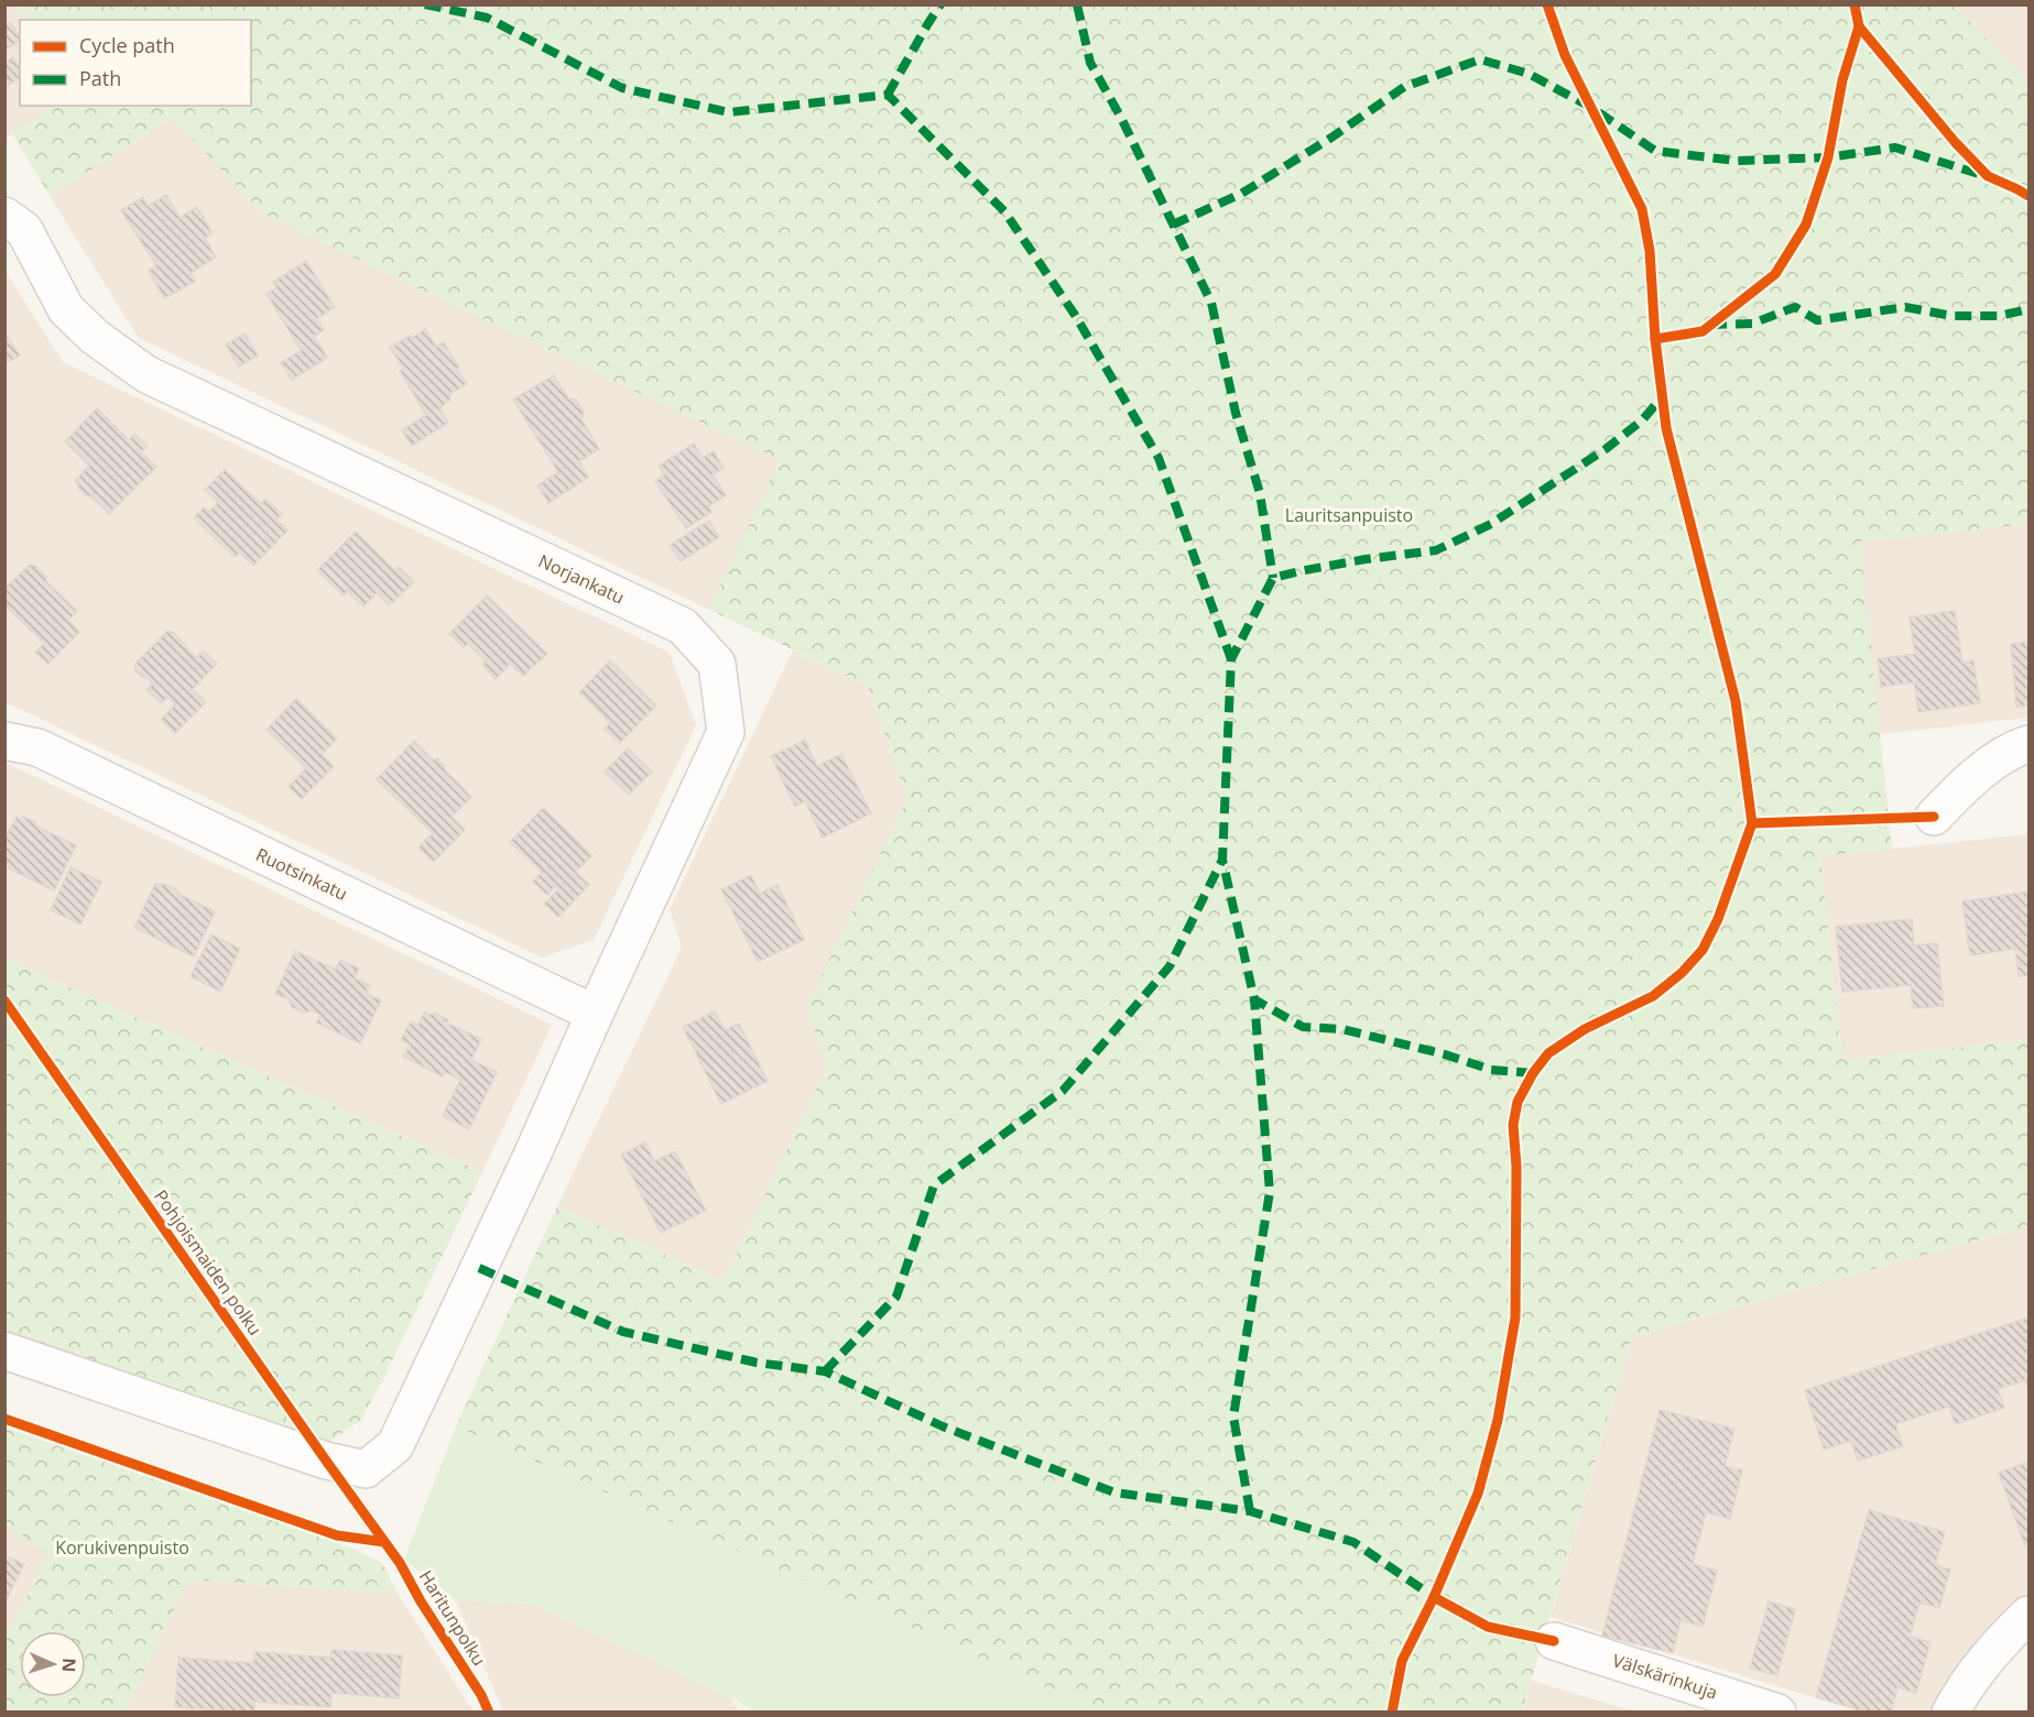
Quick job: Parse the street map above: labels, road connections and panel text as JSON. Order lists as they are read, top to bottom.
{
  "streets": {
    "street": ["Norjankatu", "Ruotsinkatu", "Välskärinkuja"],
    "cycle path": ["Pohjoismaiden polku"]
  },
  "crossings": [
    ["Norjankatu", "Ruotsinkatu"]
  ],
  "parks": ["Lauritsanpuisto", "Korukivenpuisto"],
  "legend": ["Cycle path", "Path"],
  "north": "right"
}
